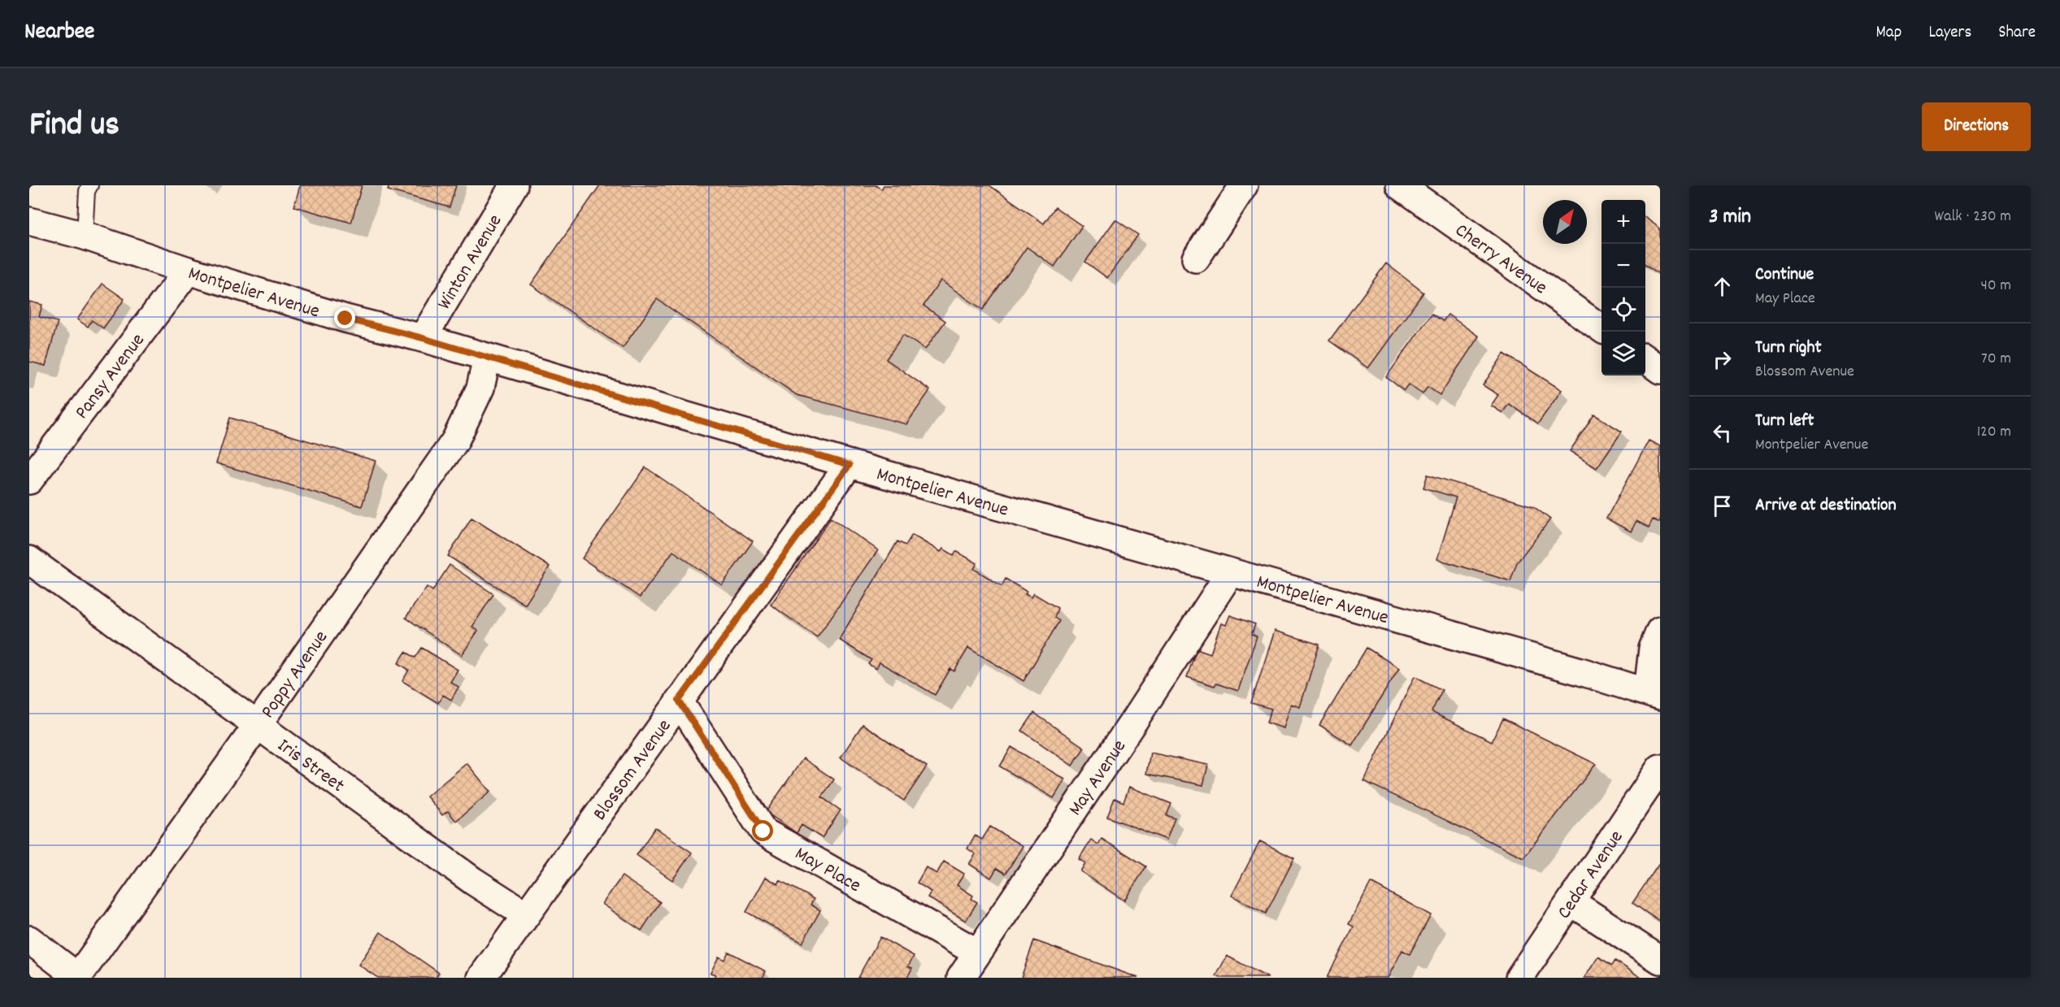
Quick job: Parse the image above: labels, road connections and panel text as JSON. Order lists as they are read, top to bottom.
{
  "streets": {
    "street": [
      "Cherry Avenue",
      "Winton Avenue",
      "Montpelier Avenue",
      "Pansy Avenue",
      "Poppy Avenue",
      "Iris Street",
      "Blossom Avenue",
      "May Avenue",
      "May Place",
      "Cedar Avenue"
    ]
  },
  "crossings": [
    ["Winton Avenue", "Montpelier Avenue"],
    ["Montpelier Avenue", "Pansy Avenue"],
    ["Montpelier Avenue", "Poppy Avenue"],
    ["Montpelier Avenue", "Blossom Avenue"],
    ["Montpelier Avenue", "May Avenue"],
    ["Poppy Avenue", "Iris Street"],
    ["Iris Street", "Blossom Avenue"],
    ["Blossom Avenue", "May Place"],
    ["May Avenue", "May Place"]
  ],
  "north": "top right",
  "page": {
    "header": "Nearbee",
    "nav": ["Map", "Layers", "Share"],
    "title": "Find us",
    "buttons": "Directions",
    "heading": ["3 min", "Walk · 230 m"],
    "map_buttons": ["+", "−"],
    "list": [
      ["Continue", "May Place", "40 m"],
      ["Turn right", "Blossom Avenue", "70 m"],
      ["Turn left", "Montpelier Avenue", "120 m"],
      "Arrive at destination"
    ]
  }
}
